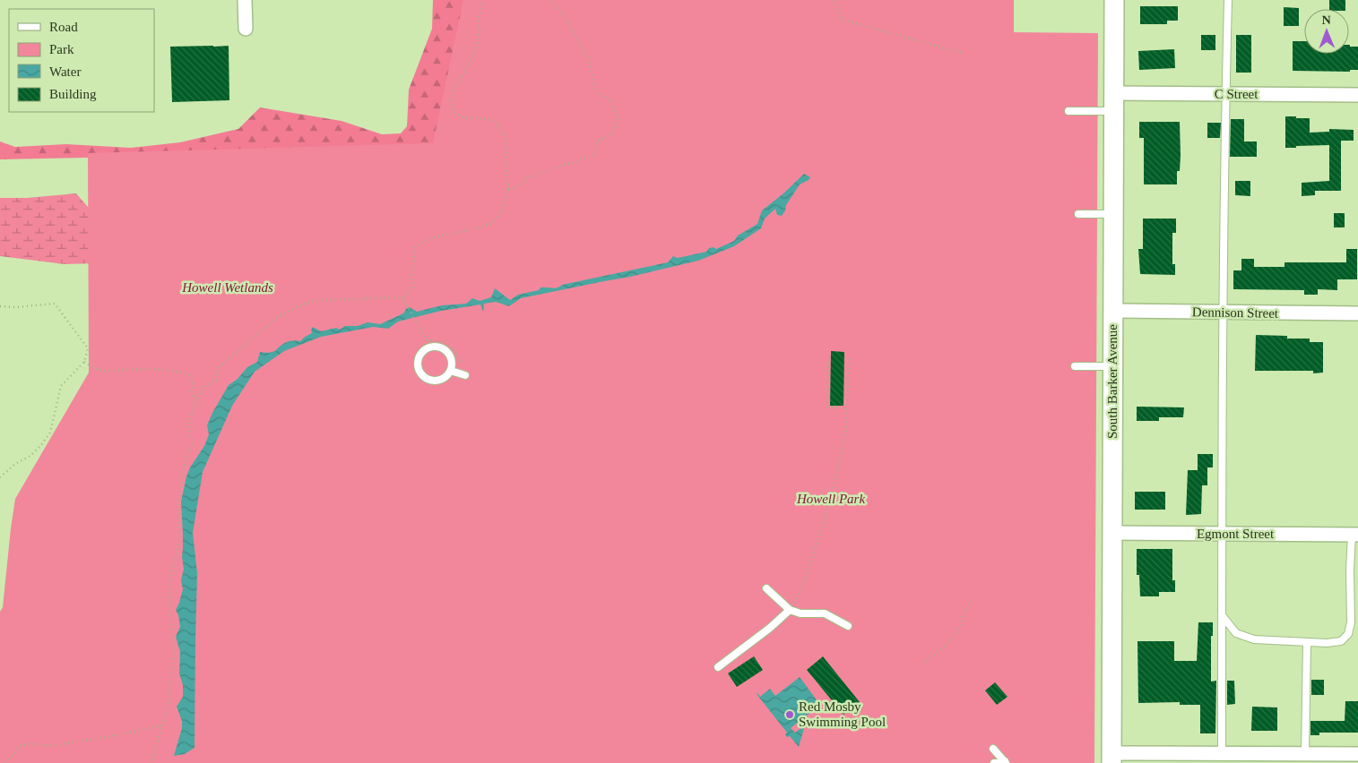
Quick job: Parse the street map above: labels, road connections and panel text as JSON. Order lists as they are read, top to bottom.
{
  "streets": {
    "main road": ["South Barker Avenue"],
    "street": ["C Street", "Dennison Street", "Egmont Street"]
  },
  "crossings": [
    ["C Street", "South Barker Avenue"],
    ["Dennison Street", "South Barker Avenue"],
    ["South Barker Avenue", "Egmont Street"]
  ],
  "parks": ["Howell Wetlands", "Howell Park"],
  "places": ["Red Mosby Swimming Pool"],
  "legend": [
    "Road",
    "Park",
    "Water",
    "Building"
  ],
  "north": "top"
}
